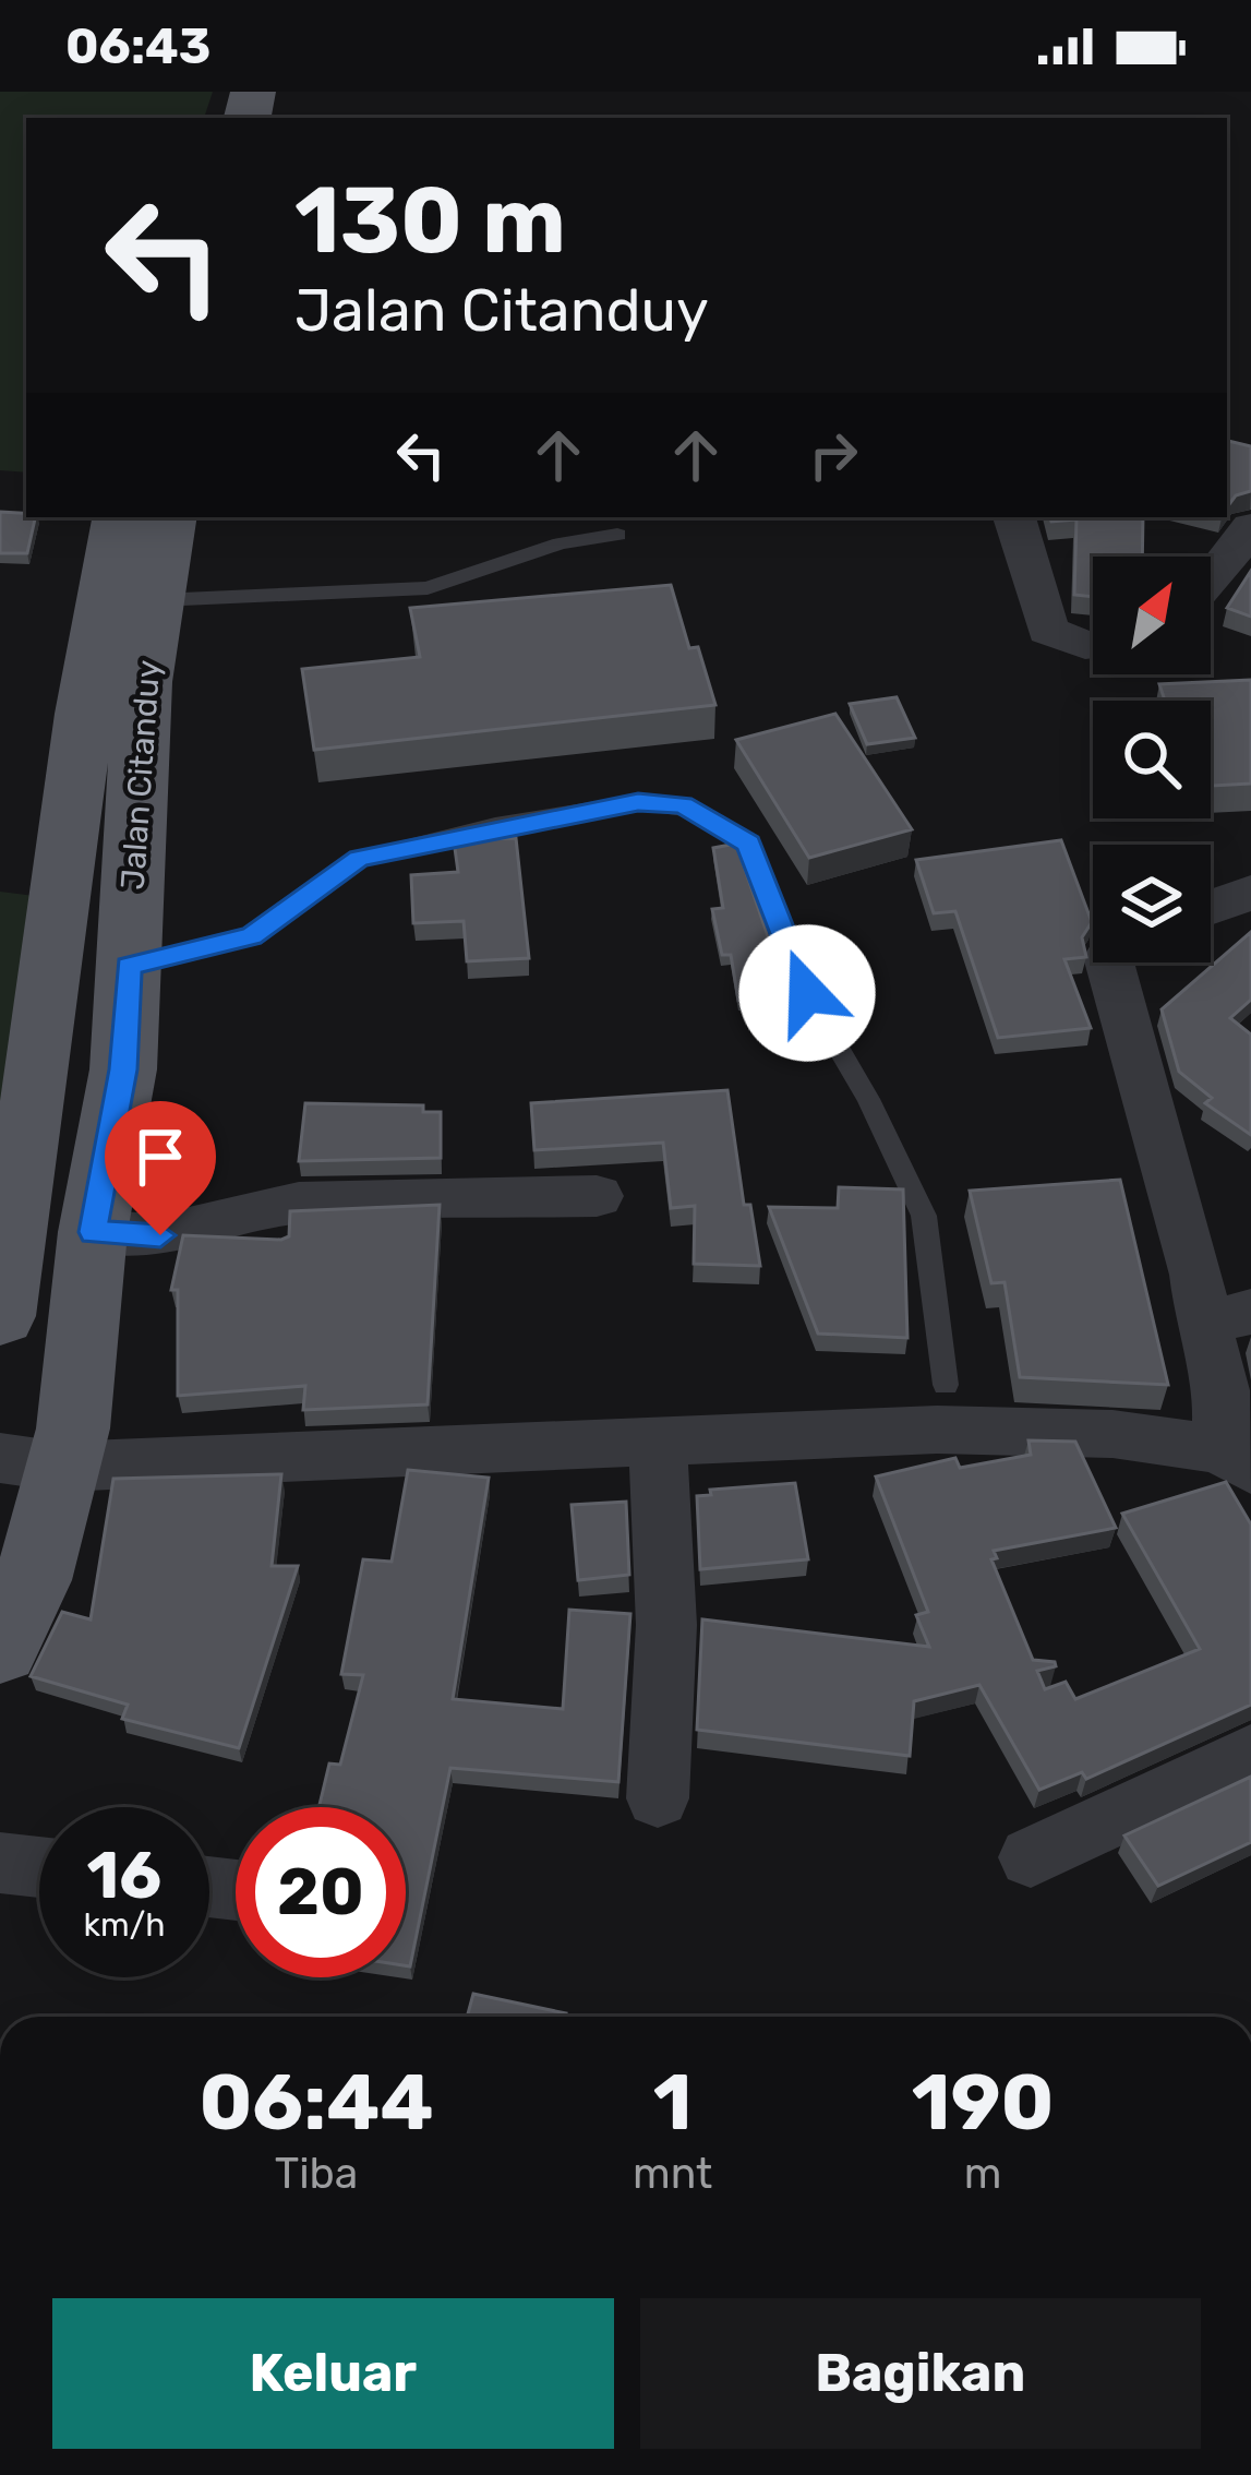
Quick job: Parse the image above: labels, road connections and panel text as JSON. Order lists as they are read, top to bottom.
{
  "streets": {
    "main road": ["Jalan Citanduy"]
  },
  "north": "top right",
  "page": {
    "status": "06:43",
    "turn": ["130 m", "Jalan Citanduy"],
    "speed": "16 km/h",
    "limit": "20",
    "eta": [
      "06:44",
      "Tiba",
      "1",
      "mnt",
      "190",
      "m"
    ],
    "buttons": ["Keluar", "Bagikan"]
  }
}
